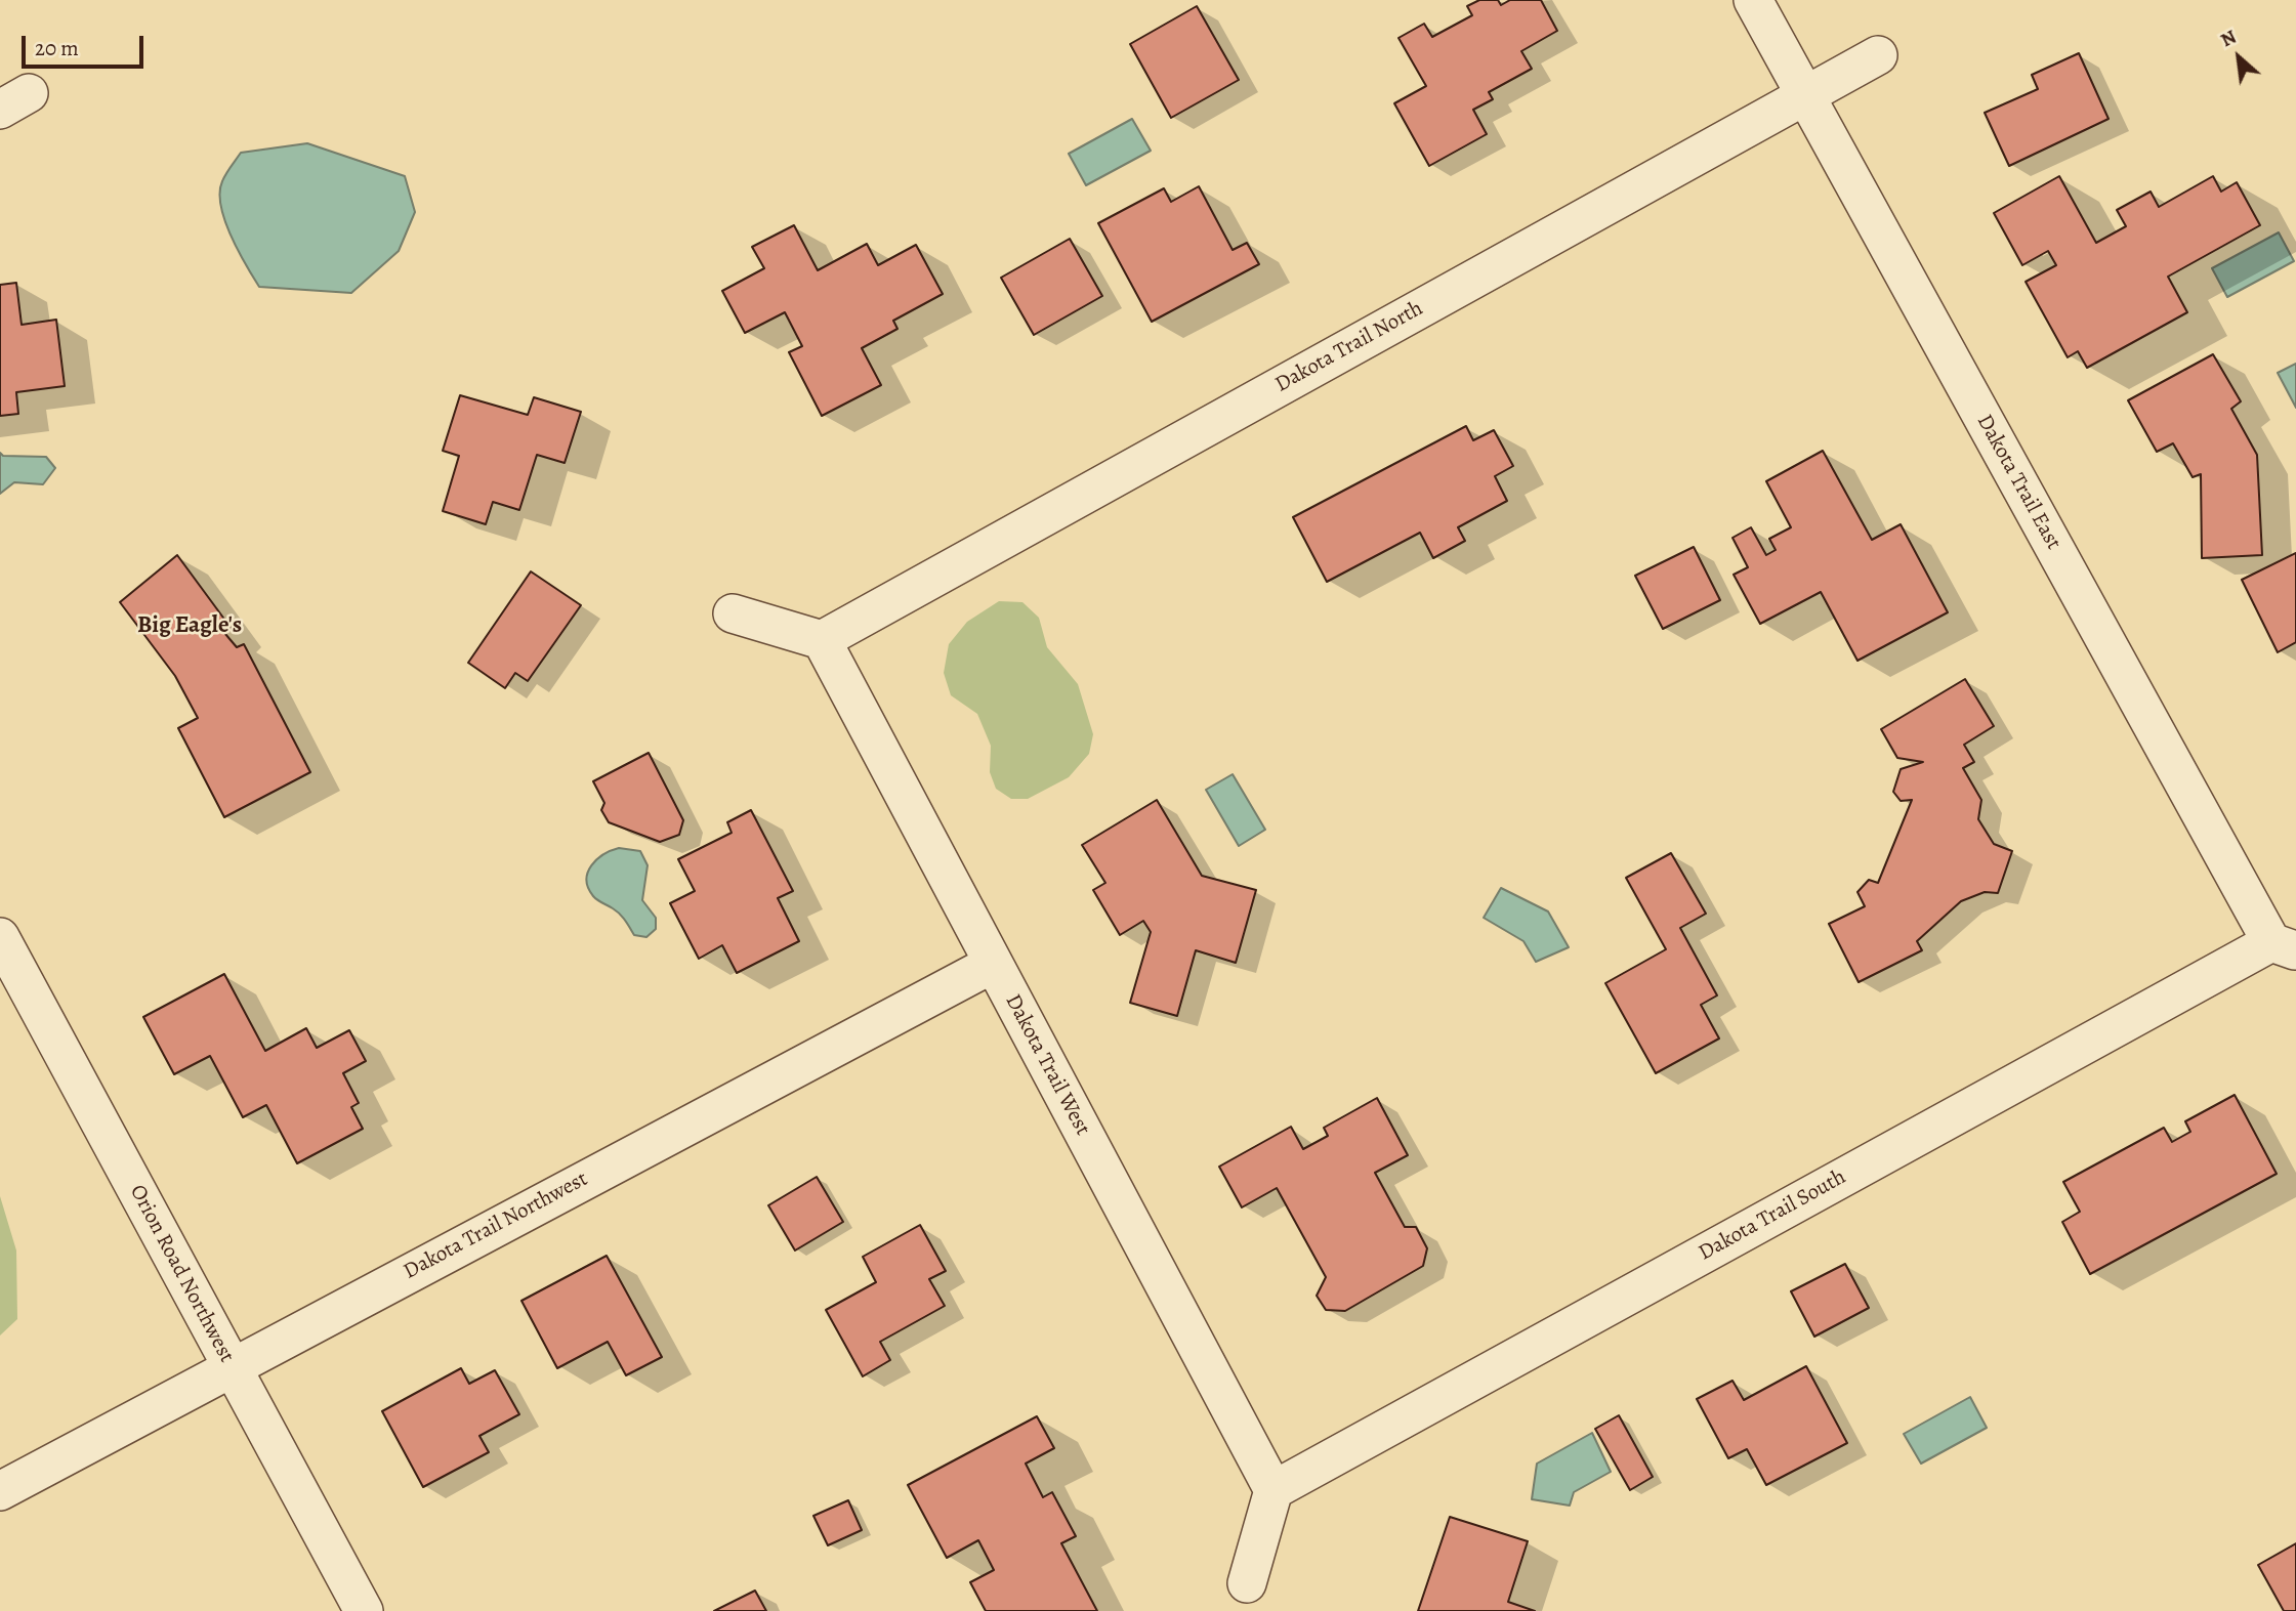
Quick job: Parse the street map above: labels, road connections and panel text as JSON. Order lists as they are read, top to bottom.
{
  "streets": {
    "street": [
      "Dakota Trail North",
      "Dakota Trail East",
      "Dakota Trail West",
      "Dakota Trail South",
      "Dakota Trail Northwest",
      "Orion Road Northwest"
    ]
  },
  "crossings": [
    ["Dakota Trail North", "Dakota Trail East"],
    ["Dakota Trail North", "Dakota Trail West"],
    ["Dakota Trail East", "Dakota Trail South"],
    ["Dakota Trail West", "Dakota Trail South"],
    ["Dakota Trail West", "Dakota Trail Northwest"],
    ["Dakota Trail Northwest", "Orion Road Northwest"]
  ],
  "districts": ["Big Eagle's"],
  "scale_bar": "20 m",
  "north": "top left"
}
